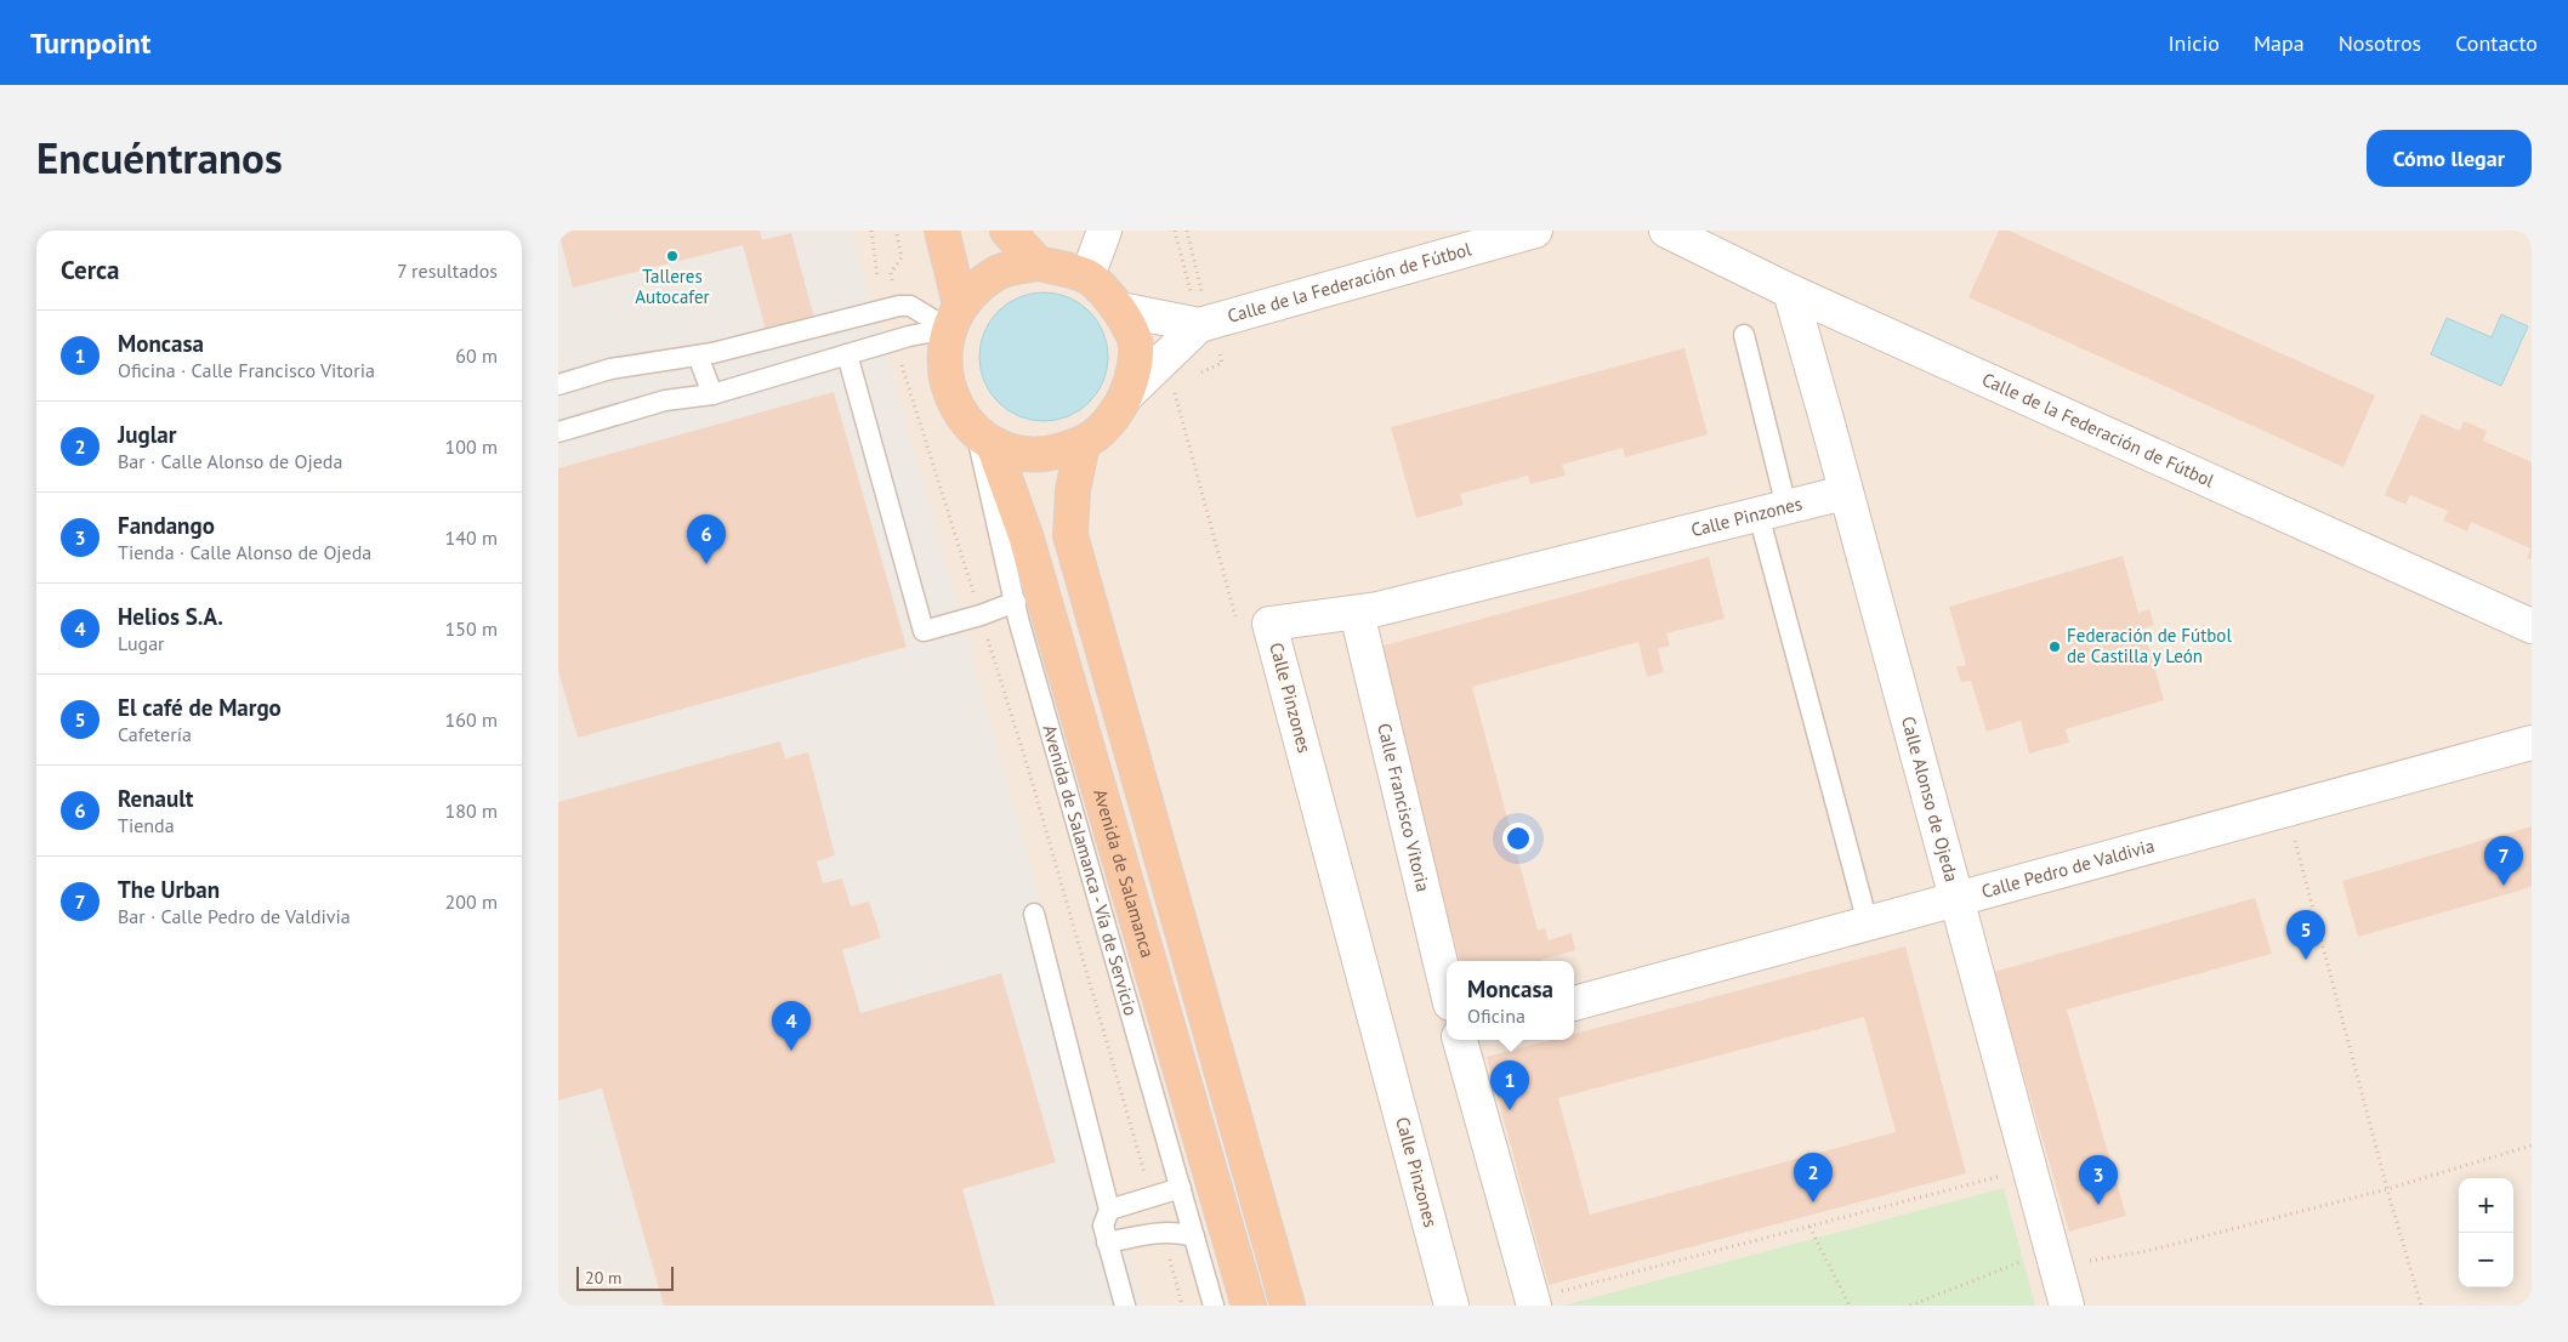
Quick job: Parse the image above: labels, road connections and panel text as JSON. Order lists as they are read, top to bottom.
{
  "streets": {
    "highway": ["Avenida de Salamanca"],
    "street": [
      "Calle de la Federación de Fútbol",
      "Calle Pinzones",
      "Calle Alonso de Ojeda",
      "Calle Francisco Vitoria",
      "Calle Pedro de Valdivia"
    ],
    "lane": ["Avenida de Salamanca - Vía de Servicio"]
  },
  "crossings": [
    ["Calle de la Federación de Fútbol", "Calle Alonso de Ojeda"],
    ["Calle de la Federación de Fútbol", "Avenida de Salamanca - Vía de Servicio"],
    ["Calle de la Federación de Fútbol", "Avenida de Salamanca"],
    ["Calle Pinzones", "Calle Alonso de Ojeda"],
    ["Calle Pinzones", "Calle Francisco Vitoria"],
    ["Calle Alonso de Ojeda", "Calle Pedro de Valdivia"],
    ["Avenida de Salamanca - Vía de Servicio", "Avenida de Salamanca"]
  ],
  "places": ["Talleres Autocafer", "Federación de Fútbol de Castilla y León"],
  "scale_bar": "20 m",
  "page": {
    "header": "Turnpoint",
    "nav": [
      "Inicio",
      "Mapa",
      "Nosotros",
      "Contacto"
    ],
    "title": "Encuéntranos",
    "buttons": "Cómo llegar",
    "heading": ["Cerca", "7 resultados"],
    "list": [
      {
        "mark": "1",
        "name": "Moncasa",
        "note": "Oficina · Calle Francisco Vitoria",
        "value": "60 m"
      },
      {
        "mark": "2",
        "name": "Juglar",
        "note": "Bar · Calle Alonso de Ojeda",
        "value": "100 m"
      },
      {
        "mark": "3",
        "name": "Fandango",
        "note": "Tienda · Calle Alonso de Ojeda",
        "value": "140 m"
      },
      {
        "mark": "4",
        "name": "Helios S.A.",
        "note": "Lugar",
        "value": "150 m"
      },
      {
        "mark": "5",
        "name": "El café de Margo",
        "note": "Cafetería",
        "value": "160 m"
      },
      {
        "mark": "6",
        "name": "Renault",
        "note": "Tienda",
        "value": "180 m"
      },
      {
        "mark": "7",
        "name": "The Urban",
        "note": "Bar · Calle Pedro de Valdivia",
        "value": "200 m"
      }
    ],
    "pins": [
      "6",
      "7",
      "5",
      "4",
      "1",
      "2",
      "3"
    ],
    "popup": ["Moncasa", "Oficina"],
    "map_buttons": ["+", "−"],
    "scale": "20 m"
  }
}
